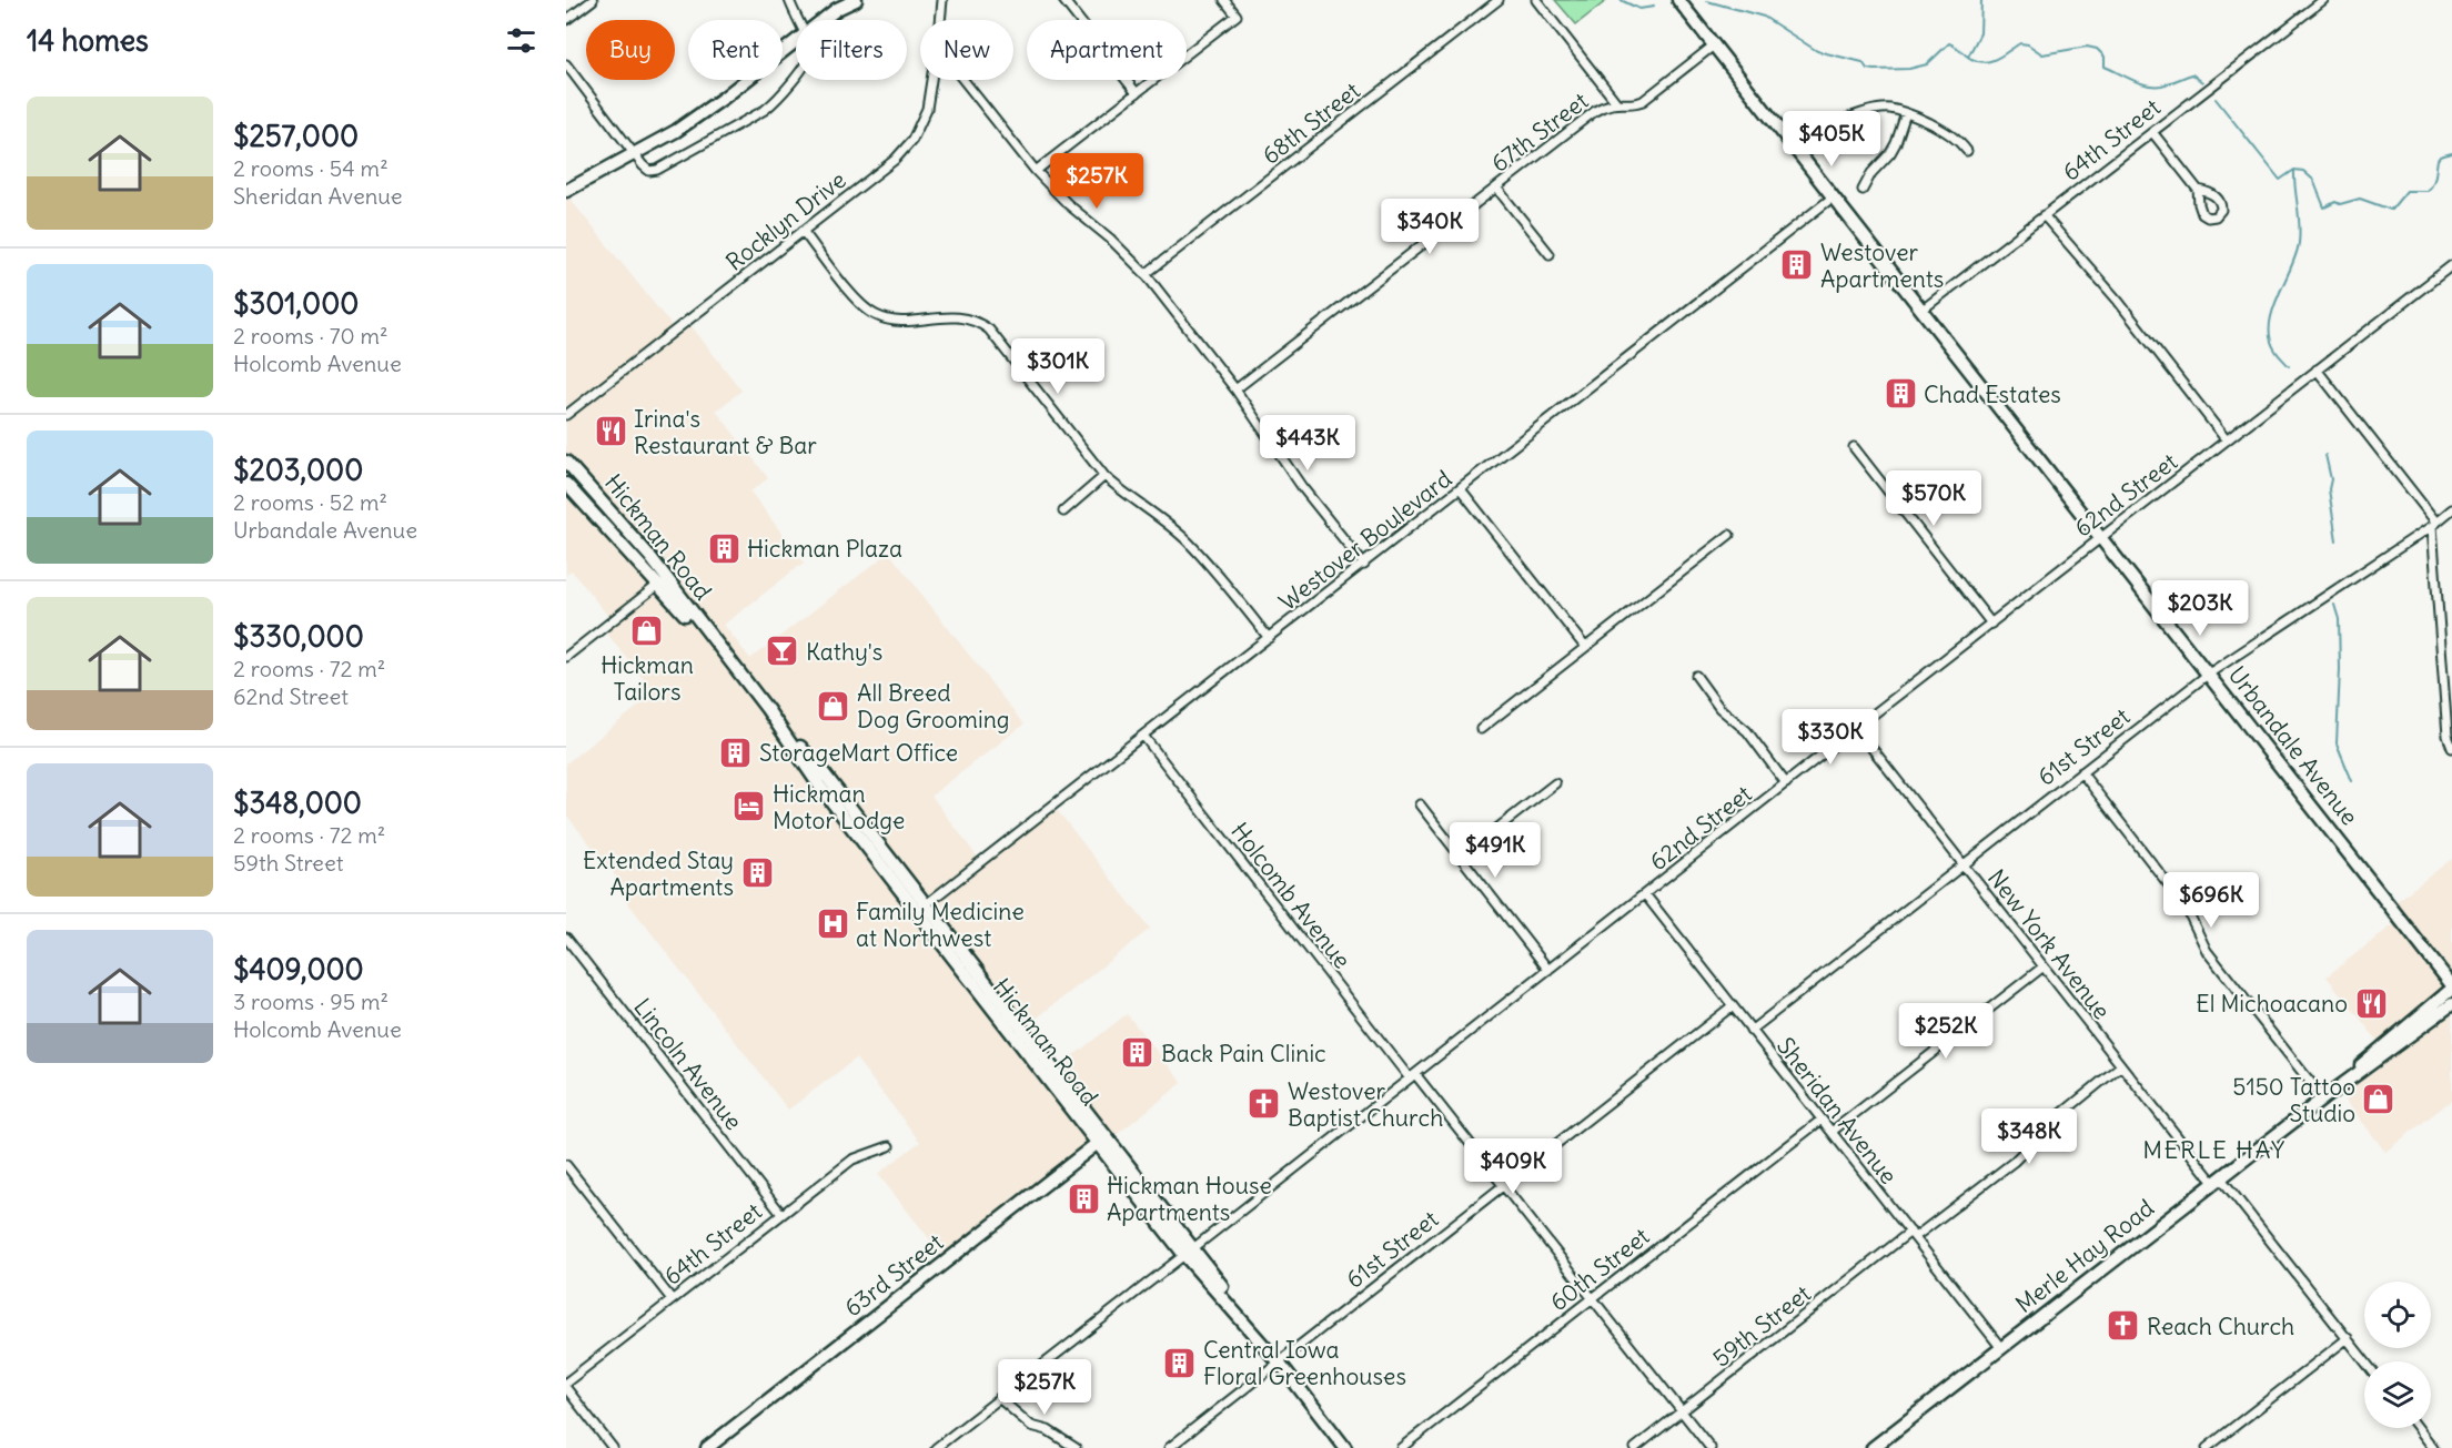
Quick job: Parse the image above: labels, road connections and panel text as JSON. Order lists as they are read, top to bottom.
{
  "streets": {
    "main road": [
      "Hickman Road",
      "Urbandale Avenue",
      "Merle Hay Road",
      "63rd Street"
    ],
    "street": [
      "68th Street",
      "67th Street",
      "64th Street",
      "Rocklyn Drive",
      "62nd Street",
      "Westover Boulevard",
      "61st Street",
      "Holcomb Avenue",
      "New York Avenue",
      "Lincoln Avenue",
      "Sheridan Avenue",
      "60th Street",
      "59th Street"
    ]
  },
  "crossings": [
    ["67th Street", "Urbandale Avenue"],
    ["64th Street", "Urbandale Avenue"],
    ["64th Street", "Lincoln Avenue"],
    ["62nd Street", "Hickman Road"],
    ["62nd Street", "Urbandale Avenue"],
    ["62nd Street", "Holcomb Avenue"],
    ["62nd Street", "New York Avenue"],
    ["62nd Street", "Sheridan Avenue"],
    ["Hickman Road", "Westover Boulevard"],
    ["Hickman Road", "61st Street"],
    ["Hickman Road", "63rd Street"],
    ["Westover Boulevard", "Urbandale Avenue"],
    ["Westover Boulevard", "Holcomb Avenue"],
    ["Urbandale Avenue", "61st Street"],
    ["Urbandale Avenue", "Merle Hay Road"],
    ["61st Street", "Holcomb Avenue"],
    ["61st Street", "New York Avenue"],
    ["61st Street", "Sheridan Avenue"],
    ["Holcomb Avenue", "60th Street"],
    ["Holcomb Avenue", "59th Street"],
    ["New York Avenue", "Merle Hay Road"],
    ["New York Avenue", "59th Street"],
    ["Sheridan Avenue", "Merle Hay Road"],
    ["Sheridan Avenue", "60th Street"],
    ["Sheridan Avenue", "59th Street"]
  ],
  "districts": ["MERLE HAY"],
  "places": {
    "building": [
      "Westover Apartments",
      "Chad Estates",
      "Hickman Plaza",
      "StorageMart Office",
      "Extended Stay Apartments",
      "Back Pain Clinic",
      "Hickman House Apartments",
      "Central Iowa Floral Greenhouses"
    ],
    "restaurant": ["Irina's Restaurant & Bar", "El Michoacano"],
    "shop": ["Hickman Tailors", "All Breed Dog Grooming", "5150 Tattoo Studio"],
    "bar": ["Kathy's"],
    "hotel": ["Hickman Motor Lodge"],
    "hospital": ["Family Medicine at Northwest"],
    "church": ["Westover Baptist Church", "Reach Church"]
  },
  "page": {
    "heading": "14 homes",
    "chip": [
      "Buy",
      "Rent",
      "Filters",
      "New",
      "Apartment"
    ],
    "list": [
      {
        "name": "$257,000",
        "note": "2 rooms · 54 m² · Sheridan Avenue"
      },
      {
        "name": "$301,000",
        "note": "2 rooms · 70 m² · Holcomb Avenue"
      },
      {
        "name": "$203,000",
        "note": "2 rooms · 52 m² · Urbandale Avenue"
      },
      {
        "name": "$330,000",
        "note": "2 rooms · 72 m² · 62nd Street"
      },
      {
        "name": "$348,000",
        "note": "2 rooms · 72 m² · 59th Street"
      },
      {
        "name": "$409,000",
        "note": "3 rooms · 95 m² · Holcomb Avenue"
      }
    ],
    "price": [
      "$405K",
      "$257K",
      "$340K",
      "$301K",
      "$443K",
      "$570K",
      "$203K",
      "$330K",
      "$491K",
      "$696K",
      "$252K",
      "$348K",
      "$409K",
      "$257K"
    ]
  }
}
